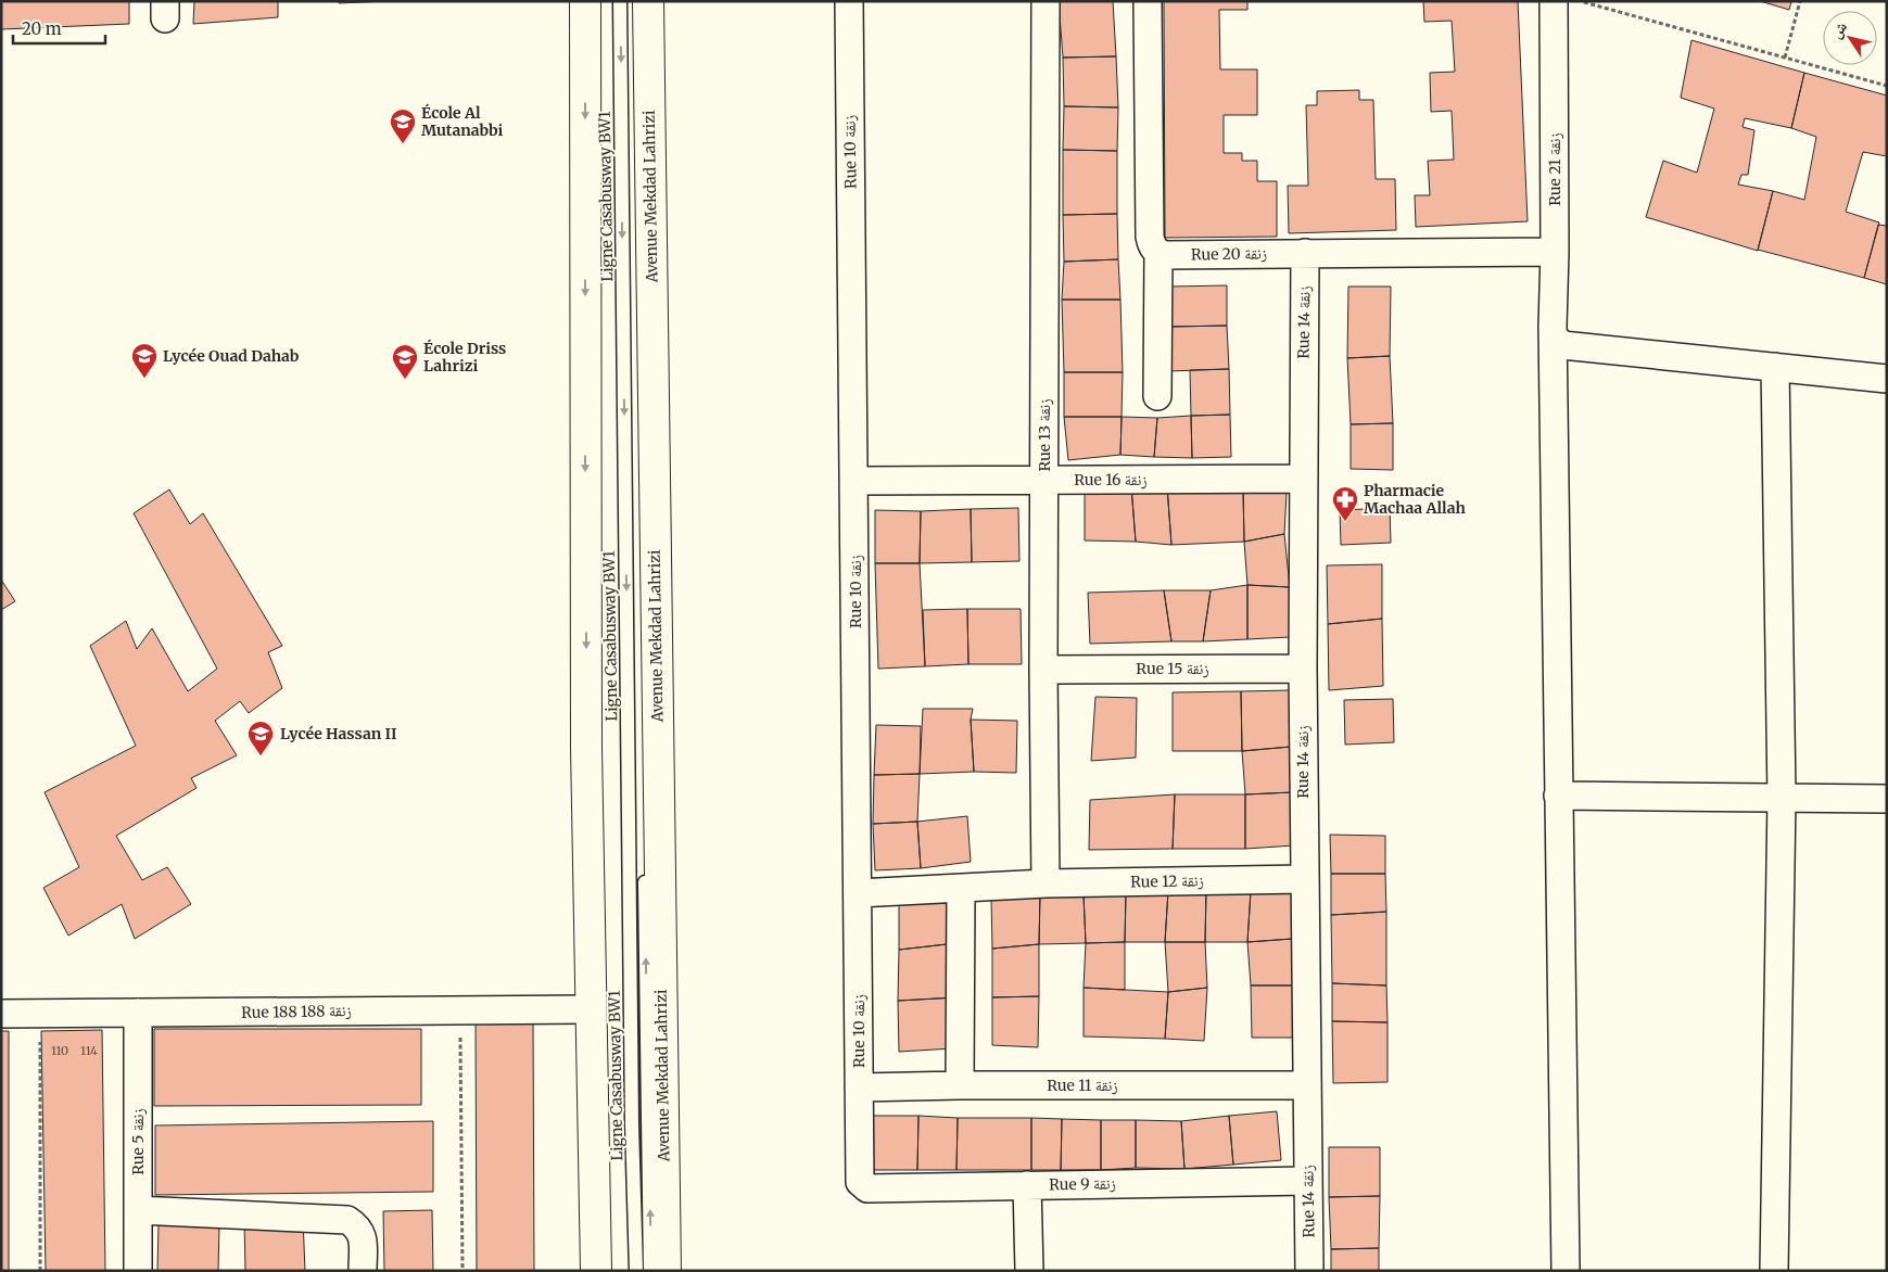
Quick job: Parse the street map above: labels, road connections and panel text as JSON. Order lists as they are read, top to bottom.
{
  "streets": {
    "main road": ["Avenue Mekdad Lahrizi"],
    "street": [
      "Rue 10 زنقة",
      "Rue 21 زنقة",
      "Rue 20 زنقة",
      "Rue 14 زنقة",
      "Rue 13 زنقة",
      "Rue 16 زنقة",
      "Rue 15 زنقة",
      "Rue 12 زنقة",
      "Rue 188 زنقة 188",
      "Rue 11 زنقة",
      "Rue 5 زنقة",
      "Rue 9 زنقة"
    ],
    "lane": ["Ligne Casabusway BW1"]
  },
  "crossings": [
    ["Rue 10 زنقة", "Rue 16 زنقة"],
    ["Rue 10 زنقة", "Rue 12 زنقة"],
    ["Rue 10 زنقة", "Rue 11 زنقة"],
    ["Rue 10 زنقة", "Rue 9 زنقة"],
    ["Rue 21 زنقة", "Rue 20 زنقة"],
    ["Rue 20 زنقة", "Rue 14 زنقة"],
    ["Rue 14 زنقة", "Rue 16 زنقة"],
    ["Rue 14 زنقة", "Rue 15 زنقة"],
    ["Rue 14 زنقة", "Rue 12 زنقة"],
    ["Rue 14 زنقة", "Rue 11 زنقة"],
    ["Rue 14 زنقة", "Rue 9 زنقة"],
    ["Rue 13 زنقة", "Rue 16 زنقة"],
    ["Rue 13 زنقة", "Rue 15 زنقة"],
    ["Rue 13 زنقة", "Rue 12 زنقة"],
    ["Rue 188 زنقة 188", "Rue 5 زنقة"]
  ],
  "places": {
    "school or university": [
      "École Al Mutanabbi",
      "Lycée Ouad Dahab",
      "École Driss Lahrizi",
      "Lycée Hassan II"
    ],
    "pharmacy": ["Pharmacie Machaa Allah"]
  },
  "house_numbers": ["110", "114"],
  "scale_bar": "20 m",
  "north": "top left"
}
